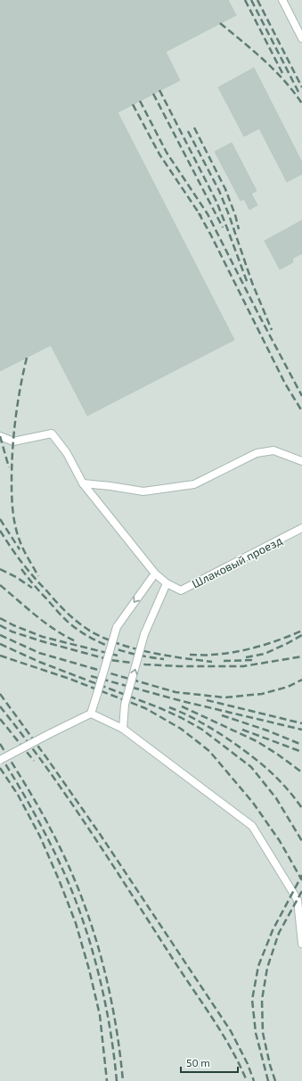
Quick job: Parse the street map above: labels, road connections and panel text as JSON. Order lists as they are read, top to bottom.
{
  "streets": {
    "street": ["Шлаковый проезд"]
  },
  "scale_bar": "50 m"
}
